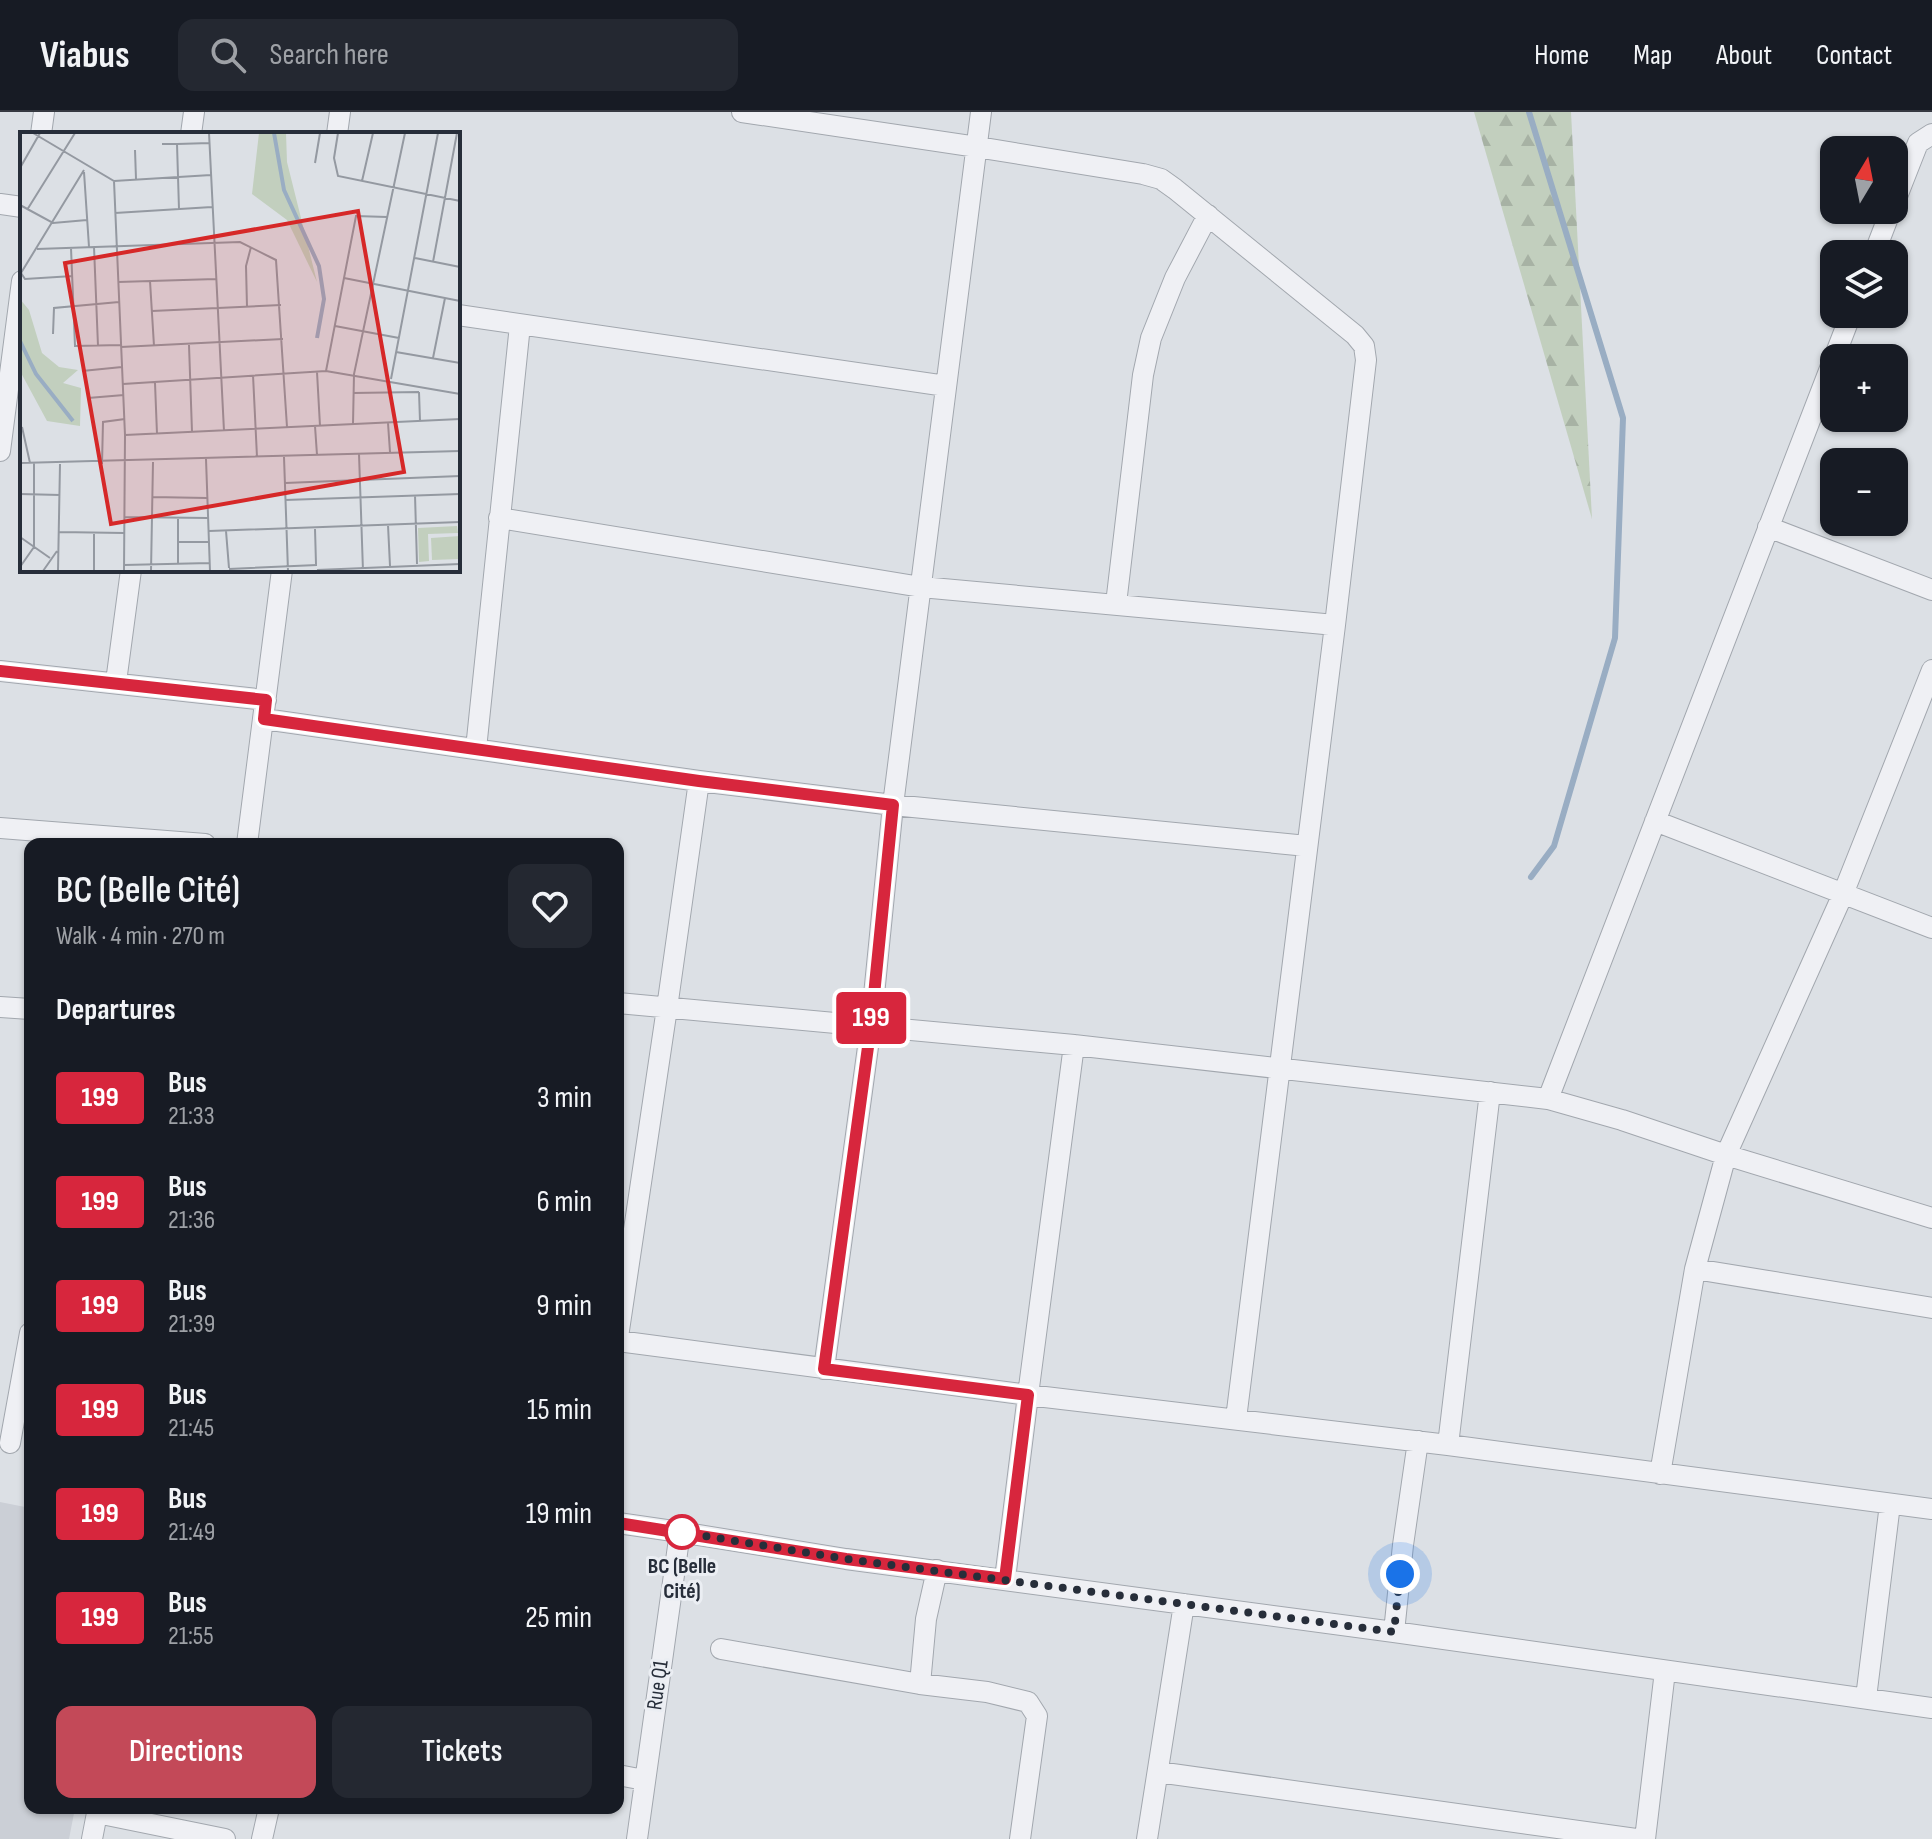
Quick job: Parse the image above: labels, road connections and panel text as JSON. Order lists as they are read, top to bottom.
{
  "streets": {
    "street": ["Rue Q1"]
  },
  "places": ["BC (Belle Cité)"],
  "lines": ["bus line 199"],
  "north": "top",
  "page": {
    "header": "Viabus",
    "search": "Search here",
    "nav": [
      "Home",
      "Map",
      "About",
      "Contact"
    ],
    "on_map": "199",
    "map_buttons": ["+", "−"],
    "heading": [
      ["BC (Belle Cité)", "Walk · 4 min · 270 m"],
      "Departures"
    ],
    "list": [
      {
        "mark": "199",
        "name": "Bus",
        "note": "21:33",
        "value": "3 min"
      },
      {
        "mark": "199",
        "name": "Bus",
        "note": "21:36",
        "value": "6 min"
      },
      {
        "mark": "199",
        "name": "Bus",
        "note": "21:39",
        "value": "9 min"
      },
      {
        "mark": "199",
        "name": "Bus",
        "note": "21:45",
        "value": "15 min"
      },
      {
        "mark": "199",
        "name": "Bus",
        "note": "21:49",
        "value": "19 min"
      },
      {
        "mark": "199",
        "name": "Bus",
        "note": "21:55",
        "value": "25 min"
      }
    ],
    "buttons": ["Directions", "Tickets"]
  }
}
